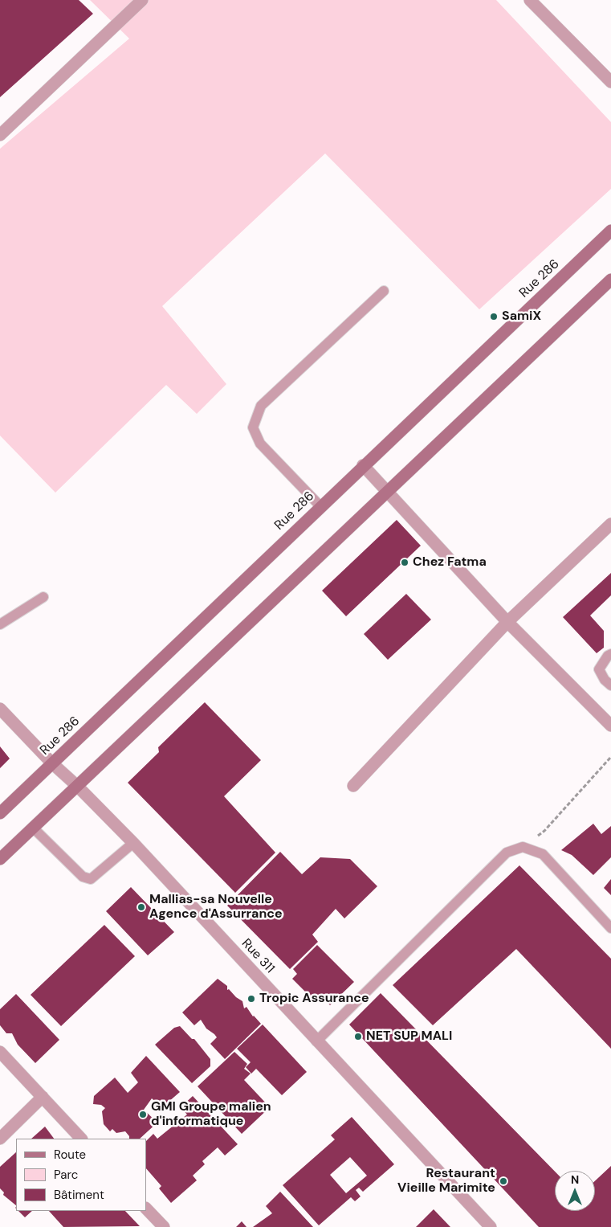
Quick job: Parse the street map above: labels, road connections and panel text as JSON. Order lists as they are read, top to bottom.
{
  "streets": {
    "street": ["Rue 286", "Rue 311"]
  },
  "crossings": [
    ["Rue 286", "Rue 311"]
  ],
  "places": [
    "SamiX",
    "Chez Fatma",
    "Mallias-sa Nouvelle Agence d'Assurrance",
    "Tropic Assurance",
    "NET SUP MALI",
    "GMI Groupe malien d'informatique",
    "Restaurant Vieille Marimite"
  ],
  "legend": ["Route", "Parc", "Bâtiment"],
  "north": "top"
}
